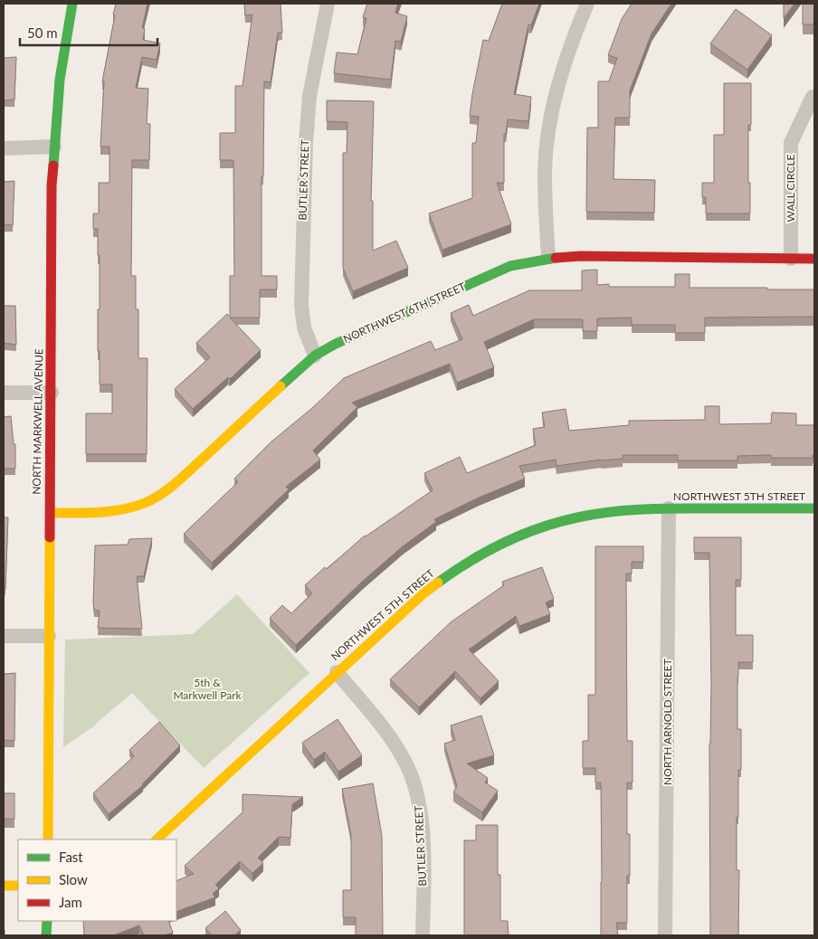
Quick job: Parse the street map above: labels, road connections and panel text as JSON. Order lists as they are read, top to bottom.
{
  "streets": {
    "street": [
      "BUTLER STREET",
      "WALL CIRCLE",
      "NORTHWEST 6TH STREET",
      "NORTH MARKWELL AVENUE",
      "NORTHWEST 5TH STREET",
      "NORTH ARNOLD STREET"
    ]
  },
  "crossings": [
    ["BUTLER STREET", "NORTHWEST 6TH STREET"],
    ["BUTLER STREET", "NORTHWEST 5TH STREET"],
    ["WALL CIRCLE", "NORTHWEST 6TH STREET"],
    ["NORTHWEST 6TH STREET", "NORTH MARKWELL AVENUE"],
    ["NORTHWEST 5TH STREET", "NORTH ARNOLD STREET"]
  ],
  "parks": ["5th & Markwell Park"],
  "legend": ["Fast", "Slow", "Jam"],
  "scale_bar": "50 m"
}
